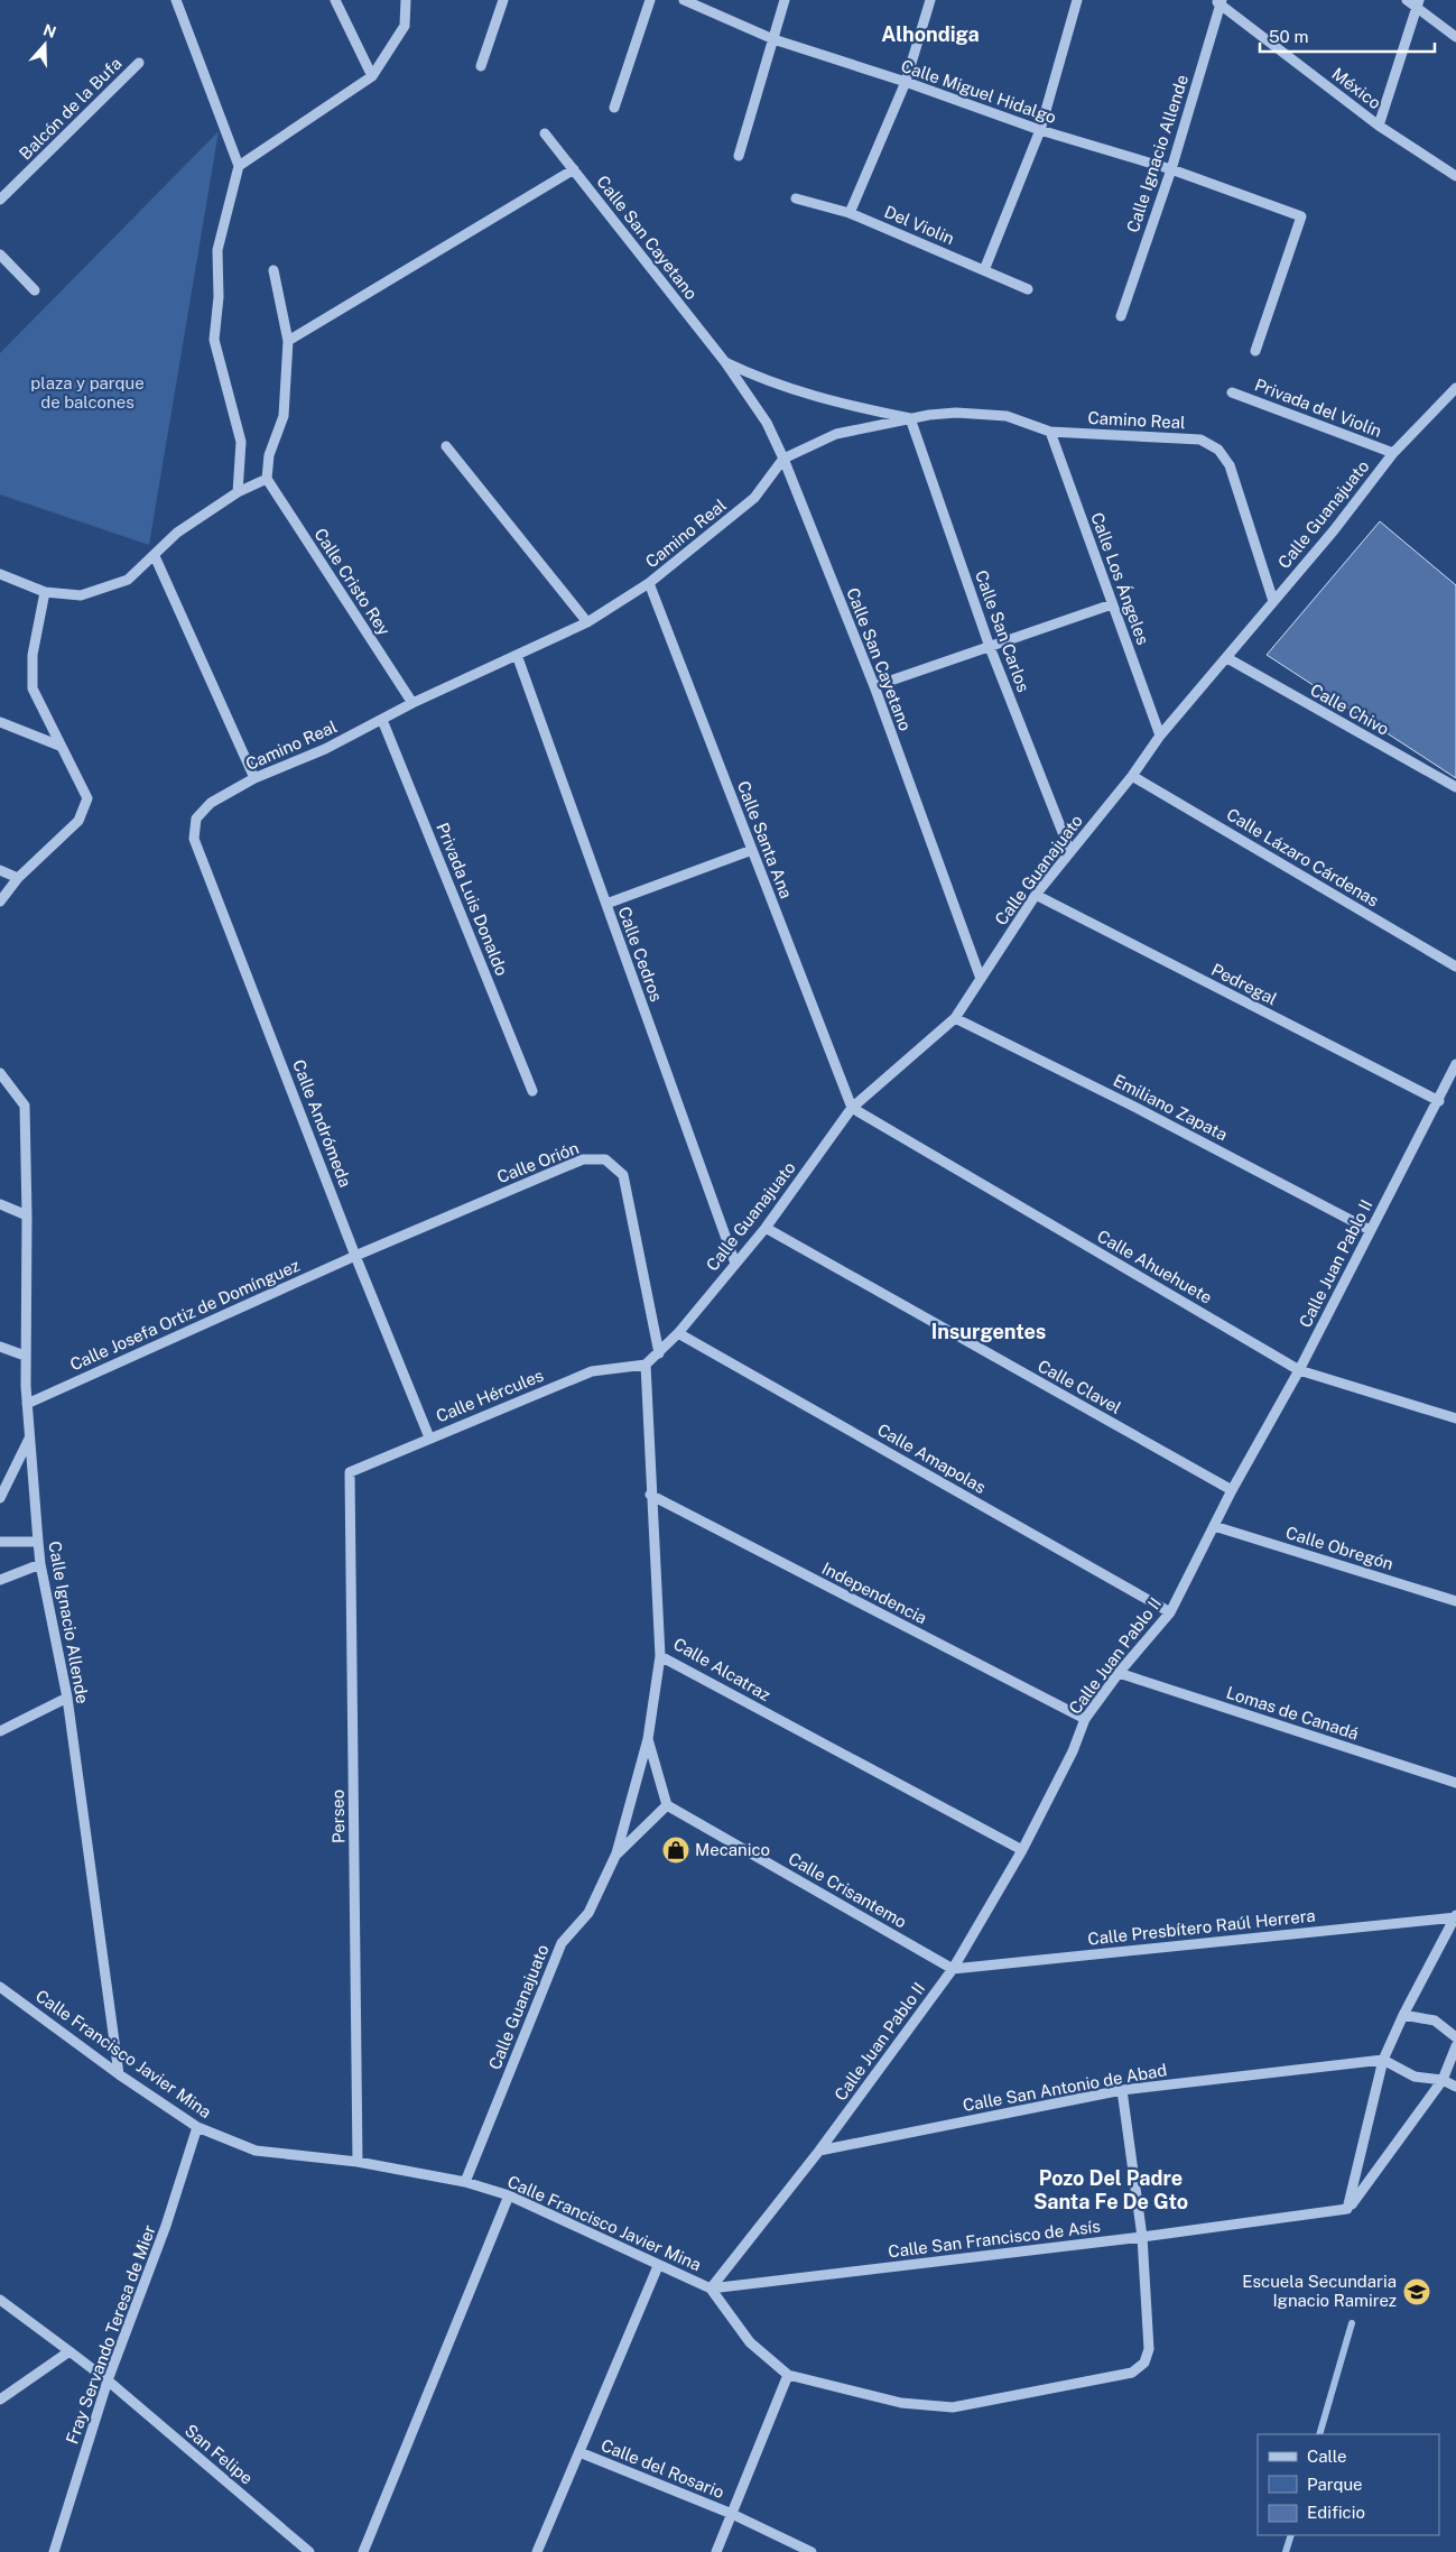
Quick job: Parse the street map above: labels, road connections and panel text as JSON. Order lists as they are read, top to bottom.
{
  "streets": {
    "street": [
      "México",
      "Calle Miguel Hidalgo",
      "Balcón de la Bufa",
      "Calle Ignacio Allende",
      "Del Violin",
      "Calle San Cayetano",
      "Privada del Violín",
      "Camino Real",
      "Calle Guanajuato",
      "Calle Los Ángeles",
      "Calle Cristo Rey",
      "Calle San Carlos",
      "Calle Chivo",
      "Calle Santa Ana",
      "Calle Lázaro Cárdenas",
      "Privada Luis Donaldo",
      "Calle Cedros",
      "Pedregal",
      "Emiliano Zapata",
      "Calle Andrómeda",
      "Calle Orión",
      "Calle Juan Pablo II",
      "Calle Ahuehuete",
      "Calle Josefa Ortiz de Domínguez",
      "Calle Clavel",
      "Calle Hércules",
      "Calle Amapolas",
      "Calle Obregón",
      "Independencia",
      "Calle Alcatraz",
      "Lomas de Canadá",
      "Perseo",
      "Calle Crisantemo",
      "Calle Presbítero Raúl Herrera",
      "Calle Francisco Javier Mina",
      "Calle San Antonio de Abad",
      "Calle San Francisco de Asís",
      "Fray Servando Teresa de Mier",
      "San Felipe",
      "Calle del Rosario"
    ]
  },
  "crossings": [
    ["México", "Calle Ignacio Allende"],
    ["Calle Miguel Hidalgo", "Calle Ignacio Allende"],
    ["Calle Ignacio Allende", "Calle Josefa Ortiz de Domínguez"],
    ["Calle Ignacio Allende", "Calle Francisco Javier Mina"],
    ["Calle San Cayetano", "Camino Real"],
    ["Calle San Cayetano", "Calle Guanajuato"],
    ["Calle San Cayetano", "Calle San Carlos"],
    ["Privada del Violín", "Calle Guanajuato"],
    ["Camino Real", "Calle Guanajuato"],
    ["Camino Real", "Calle Los Ángeles"],
    ["Camino Real", "Calle Cristo Rey"],
    ["Camino Real", "Calle San Carlos"],
    ["Camino Real", "Calle Santa Ana"],
    ["Camino Real", "Privada Luis Donaldo"],
    ["Camino Real", "Calle Cedros"],
    ["Camino Real", "Calle Andrómeda"],
    ["Calle Guanajuato", "Calle Los Ángeles"],
    ["Calle Guanajuato", "Calle San Carlos"],
    ["Calle Guanajuato", "Calle Chivo"],
    ["Calle Guanajuato", "Calle Santa Ana"],
    ["Calle Guanajuato", "Calle Lázaro Cárdenas"],
    ["Calle Guanajuato", "Calle Cedros"],
    ["Calle Guanajuato", "Pedregal"],
    ["Calle Guanajuato", "Emiliano Zapata"],
    ["Calle Guanajuato", "Calle Orión"],
    ["Calle Guanajuato", "Calle Ahuehuete"],
    ["Calle Guanajuato", "Calle Clavel"],
    ["Calle Guanajuato", "Calle Hércules"],
    ["Calle Guanajuato", "Calle Amapolas"],
    ["Calle Guanajuato", "Calle Alcatraz"],
    ["Calle Guanajuato", "Calle Francisco Javier Mina"],
    ["Calle Santa Ana", "Calle Ahuehuete"],
    ["Pedregal", "Calle Juan Pablo II"],
    ["Emiliano Zapata", "Calle Juan Pablo II"],
    ["Calle Andrómeda", "Calle Orión"],
    ["Calle Andrómeda", "Calle Josefa Ortiz de Domínguez"],
    ["Calle Andrómeda", "Calle Hércules"],
    ["Calle Orión", "Calle Josefa Ortiz de Domínguez"],
    ["Calle Juan Pablo II", "Calle Ahuehuete"],
    ["Calle Juan Pablo II", "Calle Clavel"],
    ["Calle Juan Pablo II", "Calle Amapolas"],
    ["Calle Juan Pablo II", "Calle Obregón"],
    ["Calle Juan Pablo II", "Independencia"],
    ["Calle Juan Pablo II", "Calle Alcatraz"],
    ["Calle Juan Pablo II", "Lomas de Canadá"],
    ["Calle Juan Pablo II", "Calle Crisantemo"],
    ["Calle Juan Pablo II", "Calle Presbítero Raúl Herrera"],
    ["Calle Juan Pablo II", "Calle Francisco Javier Mina"],
    ["Calle Juan Pablo II", "Calle San Antonio de Abad"],
    ["Calle Juan Pablo II", "Calle San Francisco de Asís"],
    ["Calle Hércules", "Calle Alcatraz"],
    ["Calle Hércules", "Perseo"],
    ["Independencia", "Calle Alcatraz"],
    ["Perseo", "Calle Francisco Javier Mina"],
    ["Calle Crisantemo", "Calle Presbítero Raúl Herrera"],
    ["Calle Francisco Javier Mina", "Calle San Francisco de Asís"],
    ["Calle Francisco Javier Mina", "Fray Servando Teresa de Mier"],
    ["Fray Servando Teresa de Mier", "San Felipe"]
  ],
  "districts": ["Alhondiga", "Insurgentes", "Pozo Del Padre Santa Fe De Gto"],
  "parks": ["plaza y parque de balcones"],
  "places": {
    "shop": ["Mecanico"],
    "school or university": ["Escuela Secundaria Ignacio Ramirez"]
  },
  "legend": ["Calle", "Parque", "Edificio"],
  "scale_bar": "50 m",
  "north": "top"
}
